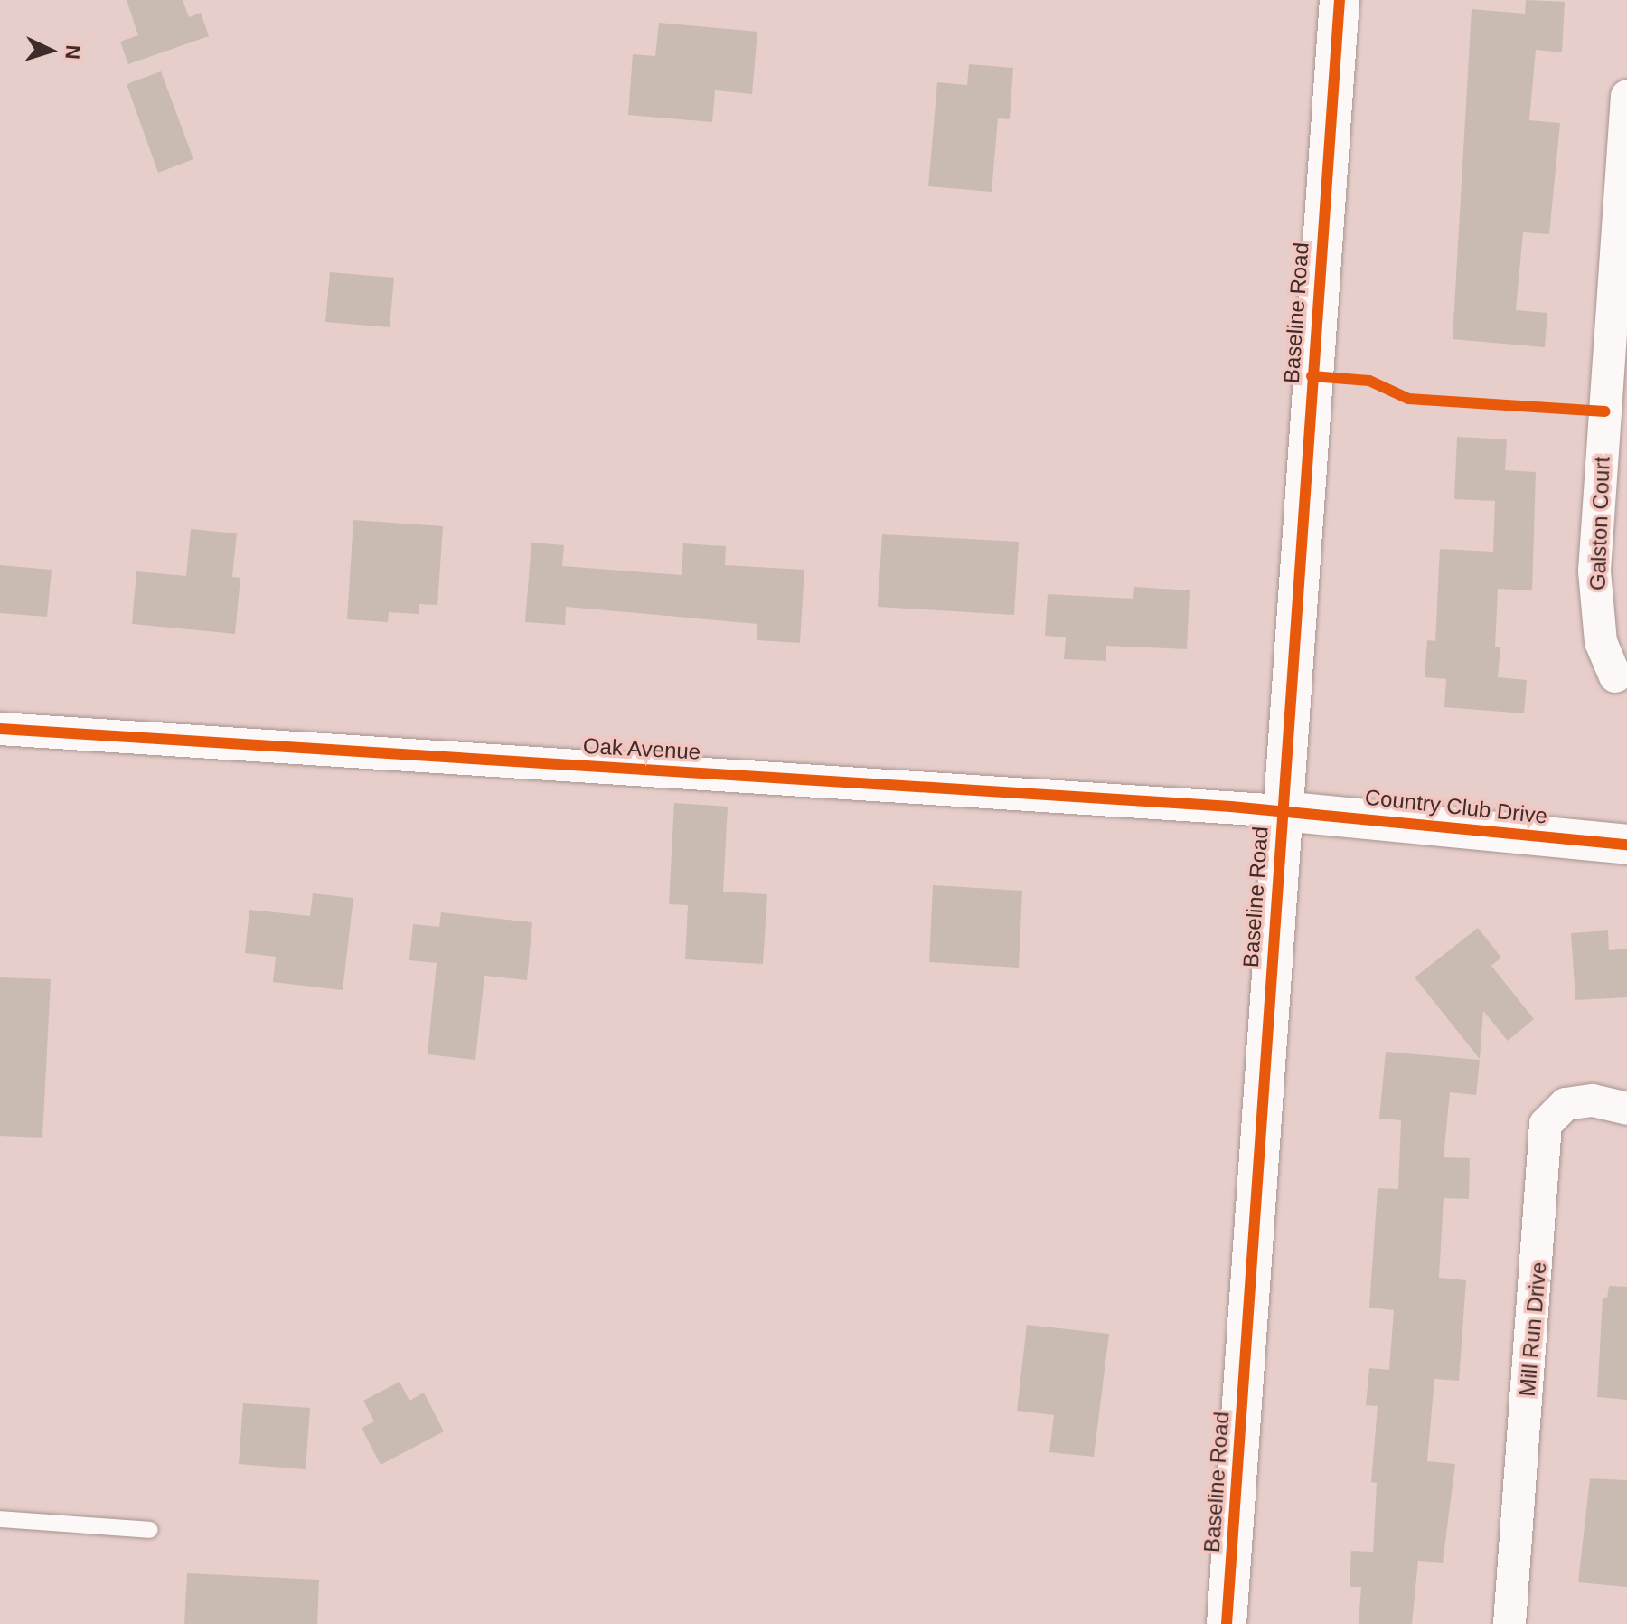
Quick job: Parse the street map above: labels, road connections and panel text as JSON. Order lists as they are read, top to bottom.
{
  "streets": {
    "main road": ["Baseline Road", "Country Club Drive"],
    "street": ["Galston Court", "Oak Avenue", "Mill Run Drive"]
  },
  "crossings": [
    ["Baseline Road", "Oak Avenue"],
    ["Baseline Road", "Country Club Drive"],
    ["Oak Avenue", "Country Club Drive"]
  ],
  "north": "right"
}
